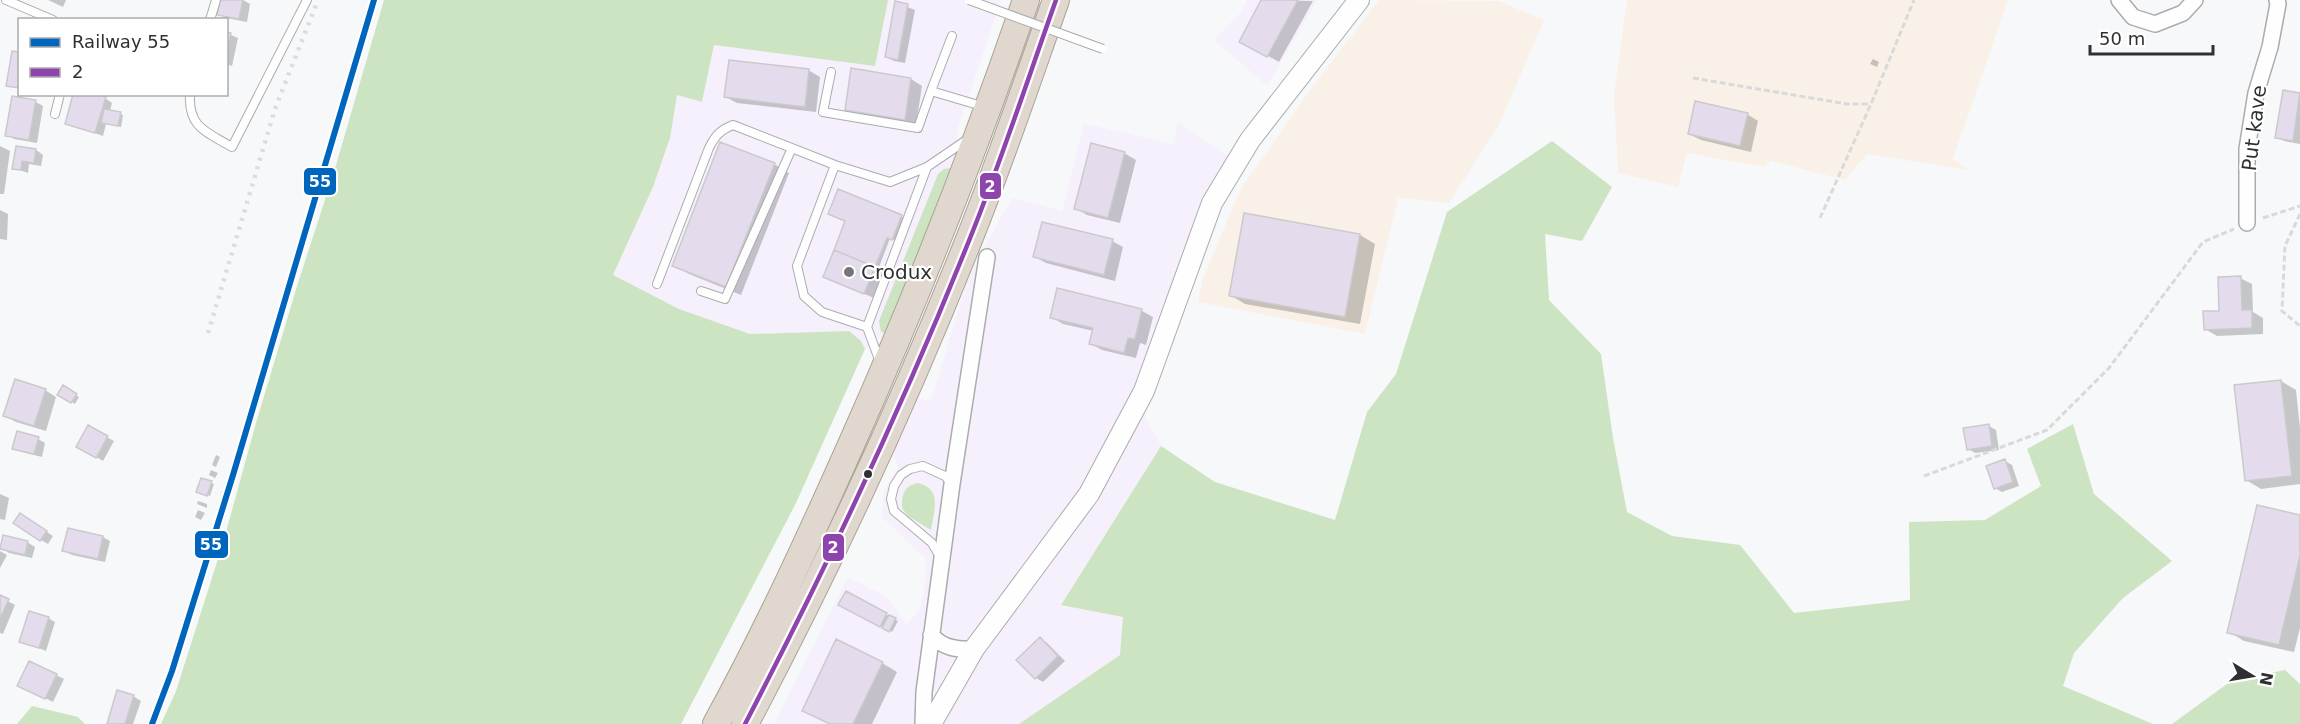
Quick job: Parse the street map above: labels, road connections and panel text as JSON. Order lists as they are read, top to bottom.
{
  "streets": {
    "street": ["Put kave"]
  },
  "places": ["Crodux"],
  "lines": ["rail line 55", "transit line 2"],
  "legend": ["Railway 55", "2"],
  "scale_bar": "50 m",
  "north": "right"
}
